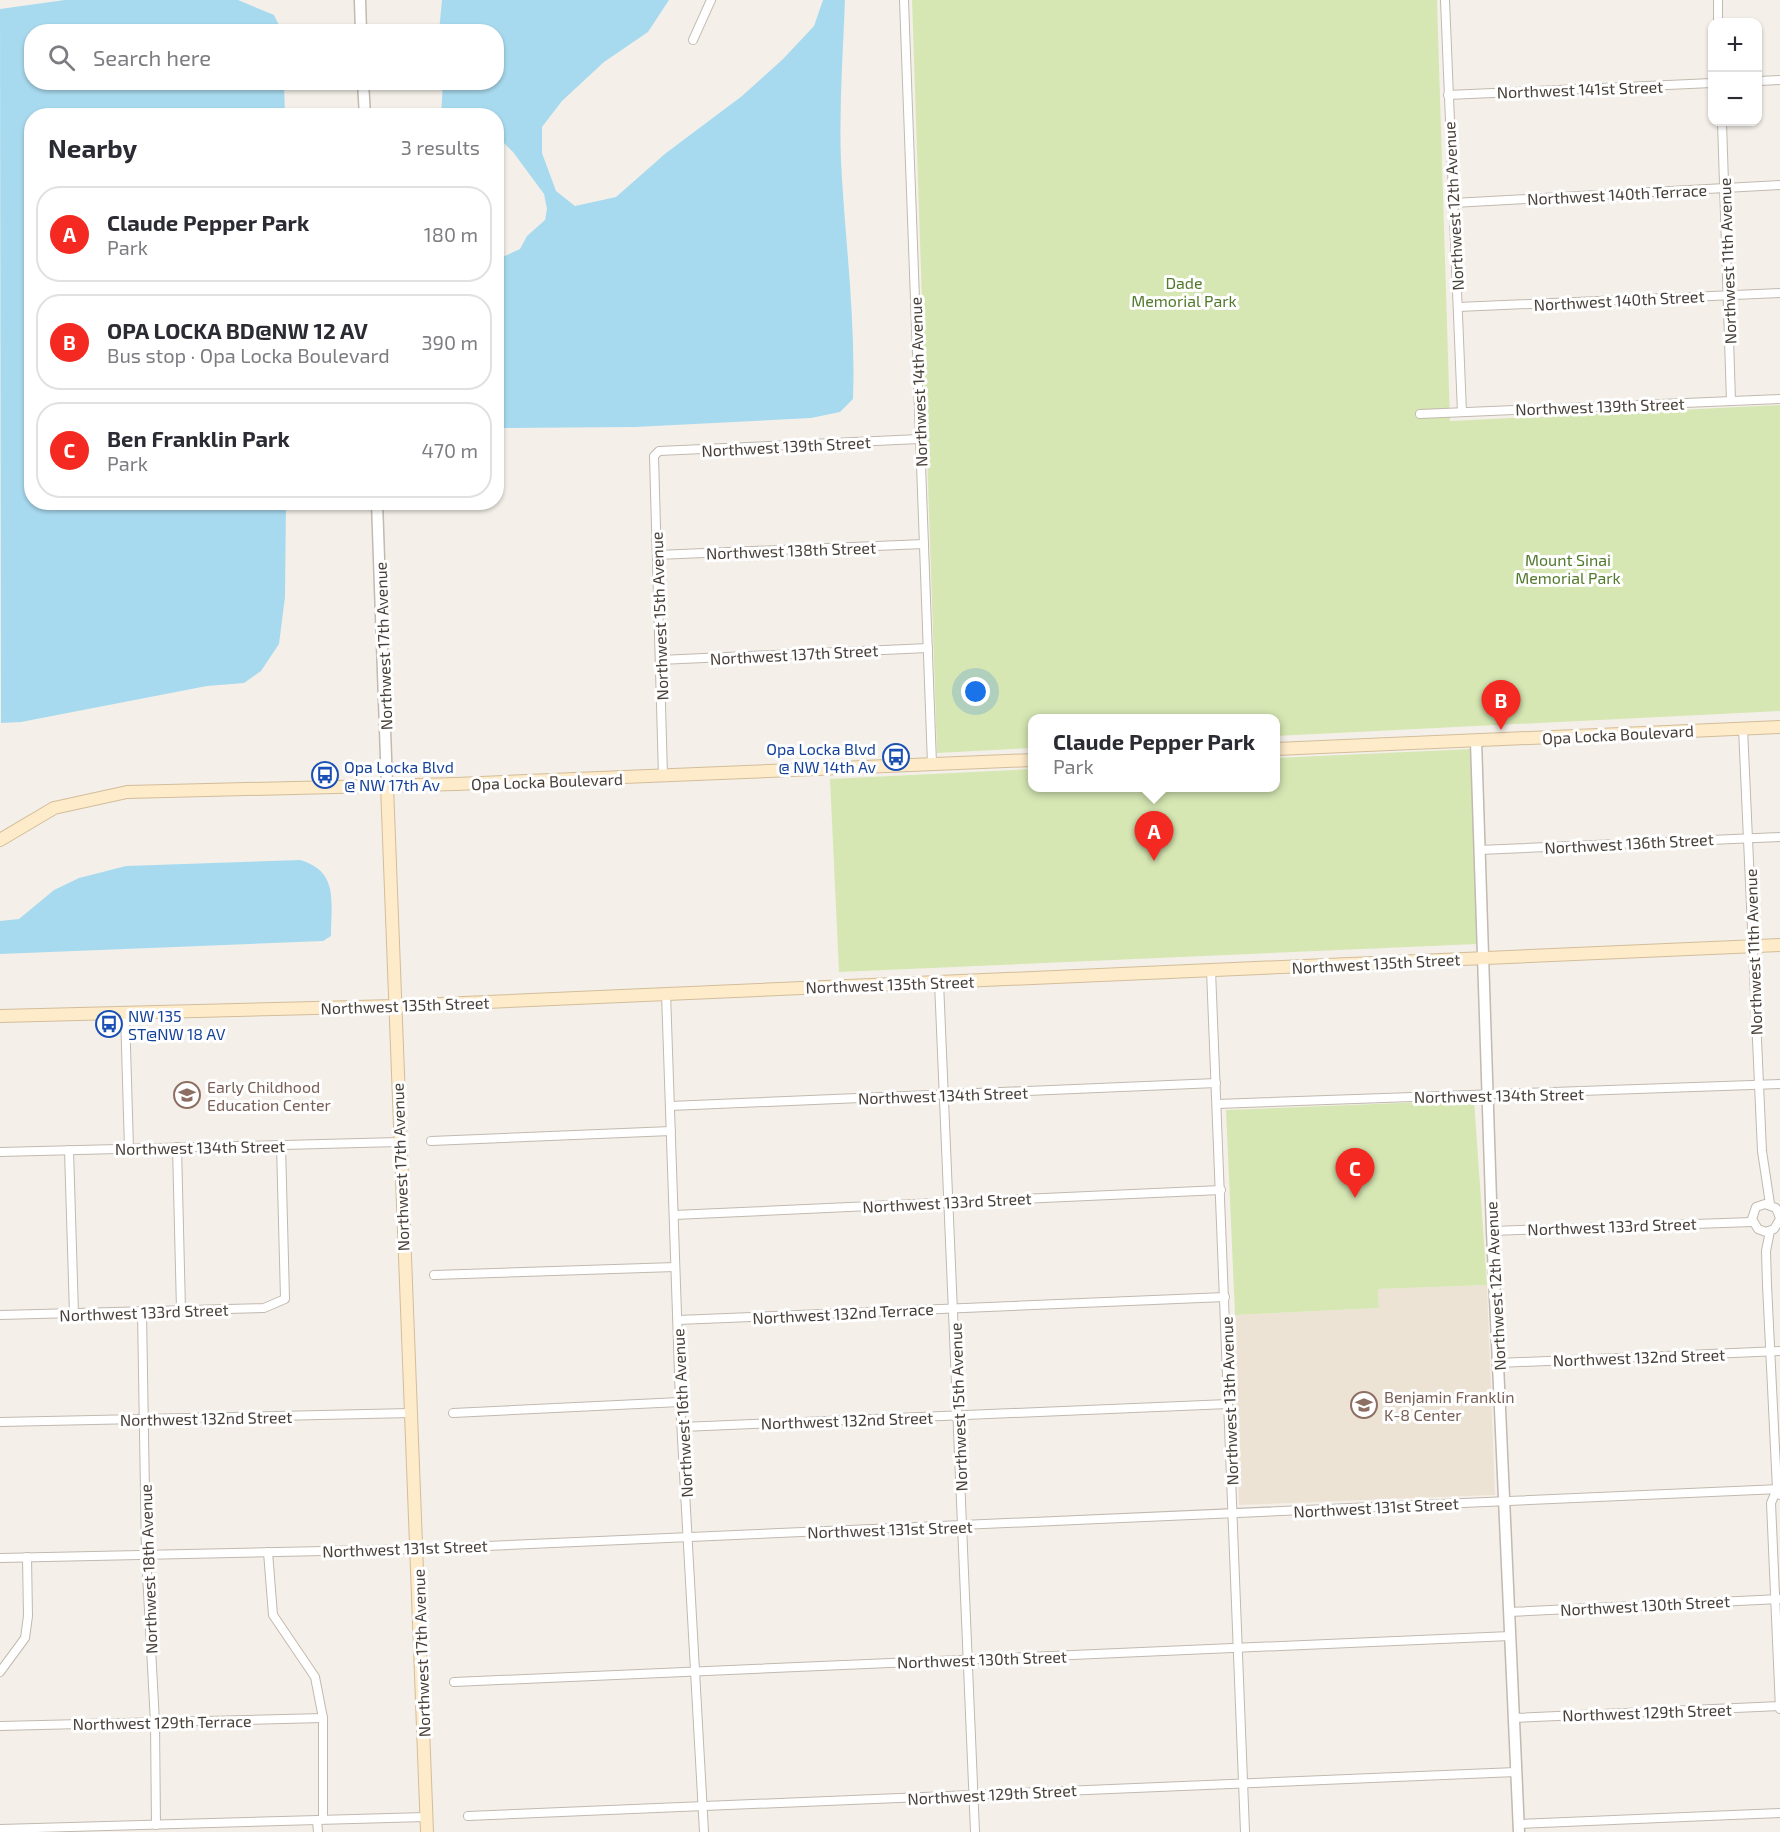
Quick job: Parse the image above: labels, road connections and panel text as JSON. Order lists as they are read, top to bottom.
{
  "streets": {
    "main road": ["Northwest 17th Avenue", "Opa Locka Boulevard", "Northwest 135th Street"],
    "street": [
      "Northwest 141st Street",
      "Northwest 140th Terrace",
      "Northwest 12th Avenue",
      "Northwest 11th Avenue",
      "Northwest 140th Street",
      "Northwest 14th Avenue",
      "Northwest 139th Street",
      "Northwest 138th Street",
      "Northwest 15th Avenue",
      "Northwest 137th Street",
      "Northwest 136th Street",
      "Northwest 134th Street",
      "Northwest 133rd Street",
      "Northwest 132nd Terrace",
      "Northwest 132nd Street",
      "Northwest 13th Avenue",
      "Northwest 16th Avenue",
      "Northwest 131st Street",
      "Northwest 18th Avenue",
      "Northwest 130th Street",
      "Northwest 129th Street",
      "Northwest 129th Terrace"
    ]
  },
  "crossings": [
    ["Northwest 141st Street", "Northwest 12th Avenue"],
    ["Northwest 140th Terrace", "Northwest 12th Avenue"],
    ["Northwest 140th Terrace", "Northwest 11th Avenue"],
    ["Northwest 12th Avenue", "Northwest 140th Street"],
    ["Northwest 12th Avenue", "Northwest 139th Street"],
    ["Northwest 12th Avenue", "Opa Locka Boulevard"],
    ["Northwest 12th Avenue", "Northwest 136th Street"],
    ["Northwest 12th Avenue", "Northwest 135th Street"],
    ["Northwest 12th Avenue", "Northwest 134th Street"],
    ["Northwest 12th Avenue", "Northwest 133rd Street"],
    ["Northwest 12th Avenue", "Northwest 132nd Street"],
    ["Northwest 12th Avenue", "Northwest 131st Street"],
    ["Northwest 12th Avenue", "Northwest 130th Street"],
    ["Northwest 12th Avenue", "Northwest 129th Street"],
    ["Northwest 11th Avenue", "Northwest 140th Street"],
    ["Northwest 11th Avenue", "Northwest 139th Street"],
    ["Northwest 11th Avenue", "Opa Locka Boulevard"],
    ["Northwest 11th Avenue", "Northwest 136th Street"],
    ["Northwest 11th Avenue", "Northwest 135th Street"],
    ["Northwest 11th Avenue", "Northwest 134th Street"],
    ["Northwest 14th Avenue", "Northwest 139th Street"],
    ["Northwest 14th Avenue", "Northwest 138th Street"],
    ["Northwest 14th Avenue", "Northwest 137th Street"],
    ["Northwest 14th Avenue", "Opa Locka Boulevard"],
    ["Northwest 139th Street", "Northwest 15th Avenue"],
    ["Northwest 138th Street", "Northwest 15th Avenue"],
    ["Northwest 15th Avenue", "Northwest 137th Street"],
    ["Northwest 15th Avenue", "Opa Locka Boulevard"],
    ["Northwest 15th Avenue", "Northwest 135th Street"],
    ["Northwest 15th Avenue", "Northwest 134th Street"],
    ["Northwest 15th Avenue", "Northwest 133rd Street"],
    ["Northwest 15th Avenue", "Northwest 132nd Terrace"],
    ["Northwest 15th Avenue", "Northwest 132nd Street"],
    ["Northwest 15th Avenue", "Northwest 131st Street"],
    ["Northwest 15th Avenue", "Northwest 130th Street"],
    ["Northwest 15th Avenue", "Northwest 129th Street"],
    ["Northwest 17th Avenue", "Opa Locka Boulevard"],
    ["Northwest 17th Avenue", "Northwest 135th Street"],
    ["Northwest 17th Avenue", "Northwest 134th Street"],
    ["Northwest 17th Avenue", "Northwest 132nd Street"],
    ["Northwest 17th Avenue", "Northwest 131st Street"],
    ["Northwest 135th Street", "Northwest 13th Avenue"],
    ["Northwest 135th Street", "Northwest 16th Avenue"],
    ["Northwest 134th Street", "Northwest 133rd Street"],
    ["Northwest 134th Street", "Northwest 13th Avenue"],
    ["Northwest 134th Street", "Northwest 16th Avenue"],
    ["Northwest 133rd Street", "Northwest 13th Avenue"],
    ["Northwest 133rd Street", "Northwest 16th Avenue"],
    ["Northwest 133rd Street", "Northwest 18th Avenue"],
    ["Northwest 132nd Terrace", "Northwest 13th Avenue"],
    ["Northwest 132nd Terrace", "Northwest 16th Avenue"],
    ["Northwest 132nd Street", "Northwest 13th Avenue"],
    ["Northwest 132nd Street", "Northwest 16th Avenue"],
    ["Northwest 132nd Street", "Northwest 18th Avenue"],
    ["Northwest 13th Avenue", "Northwest 131st Street"],
    ["Northwest 13th Avenue", "Northwest 130th Street"],
    ["Northwest 13th Avenue", "Northwest 129th Street"],
    ["Northwest 16th Avenue", "Northwest 131st Street"],
    ["Northwest 16th Avenue", "Northwest 130th Street"],
    ["Northwest 16th Avenue", "Northwest 129th Street"],
    ["Northwest 131st Street", "Northwest 18th Avenue"],
    ["Northwest 18th Avenue", "Northwest 129th Terrace"]
  ],
  "parks": ["Dade Memorial Park", "Mount Sinai Memorial Park"],
  "places": {
    "bus stop": ["Opa Locka Blvd @ NW 14th Av", "Opa Locka Blvd @ NW 17th Av", "NW 135 ST@NW 18 AV"],
    "school or university": ["Early Childhood Education Center", "Benjamin Franklin K-8 Center"]
  },
  "page": {
    "map_buttons": ["+", "−"],
    "search": "Search here",
    "heading": ["Nearby", "3 results"],
    "list": [
      {
        "mark": "A",
        "name": "Claude Pepper Park",
        "note": "Park",
        "value": "180 m"
      },
      {
        "mark": "B",
        "name": "OPA LOCKA BD@NW 12 AV",
        "note": "Bus stop · Opa Locka Boulevard",
        "value": "390 m"
      },
      {
        "mark": "C",
        "name": "Ben Franklin Park",
        "note": "Park",
        "value": "470 m"
      }
    ],
    "pins": ["B", "A", "C"],
    "popup": ["Claude Pepper Park", "Park"]
  }
}
